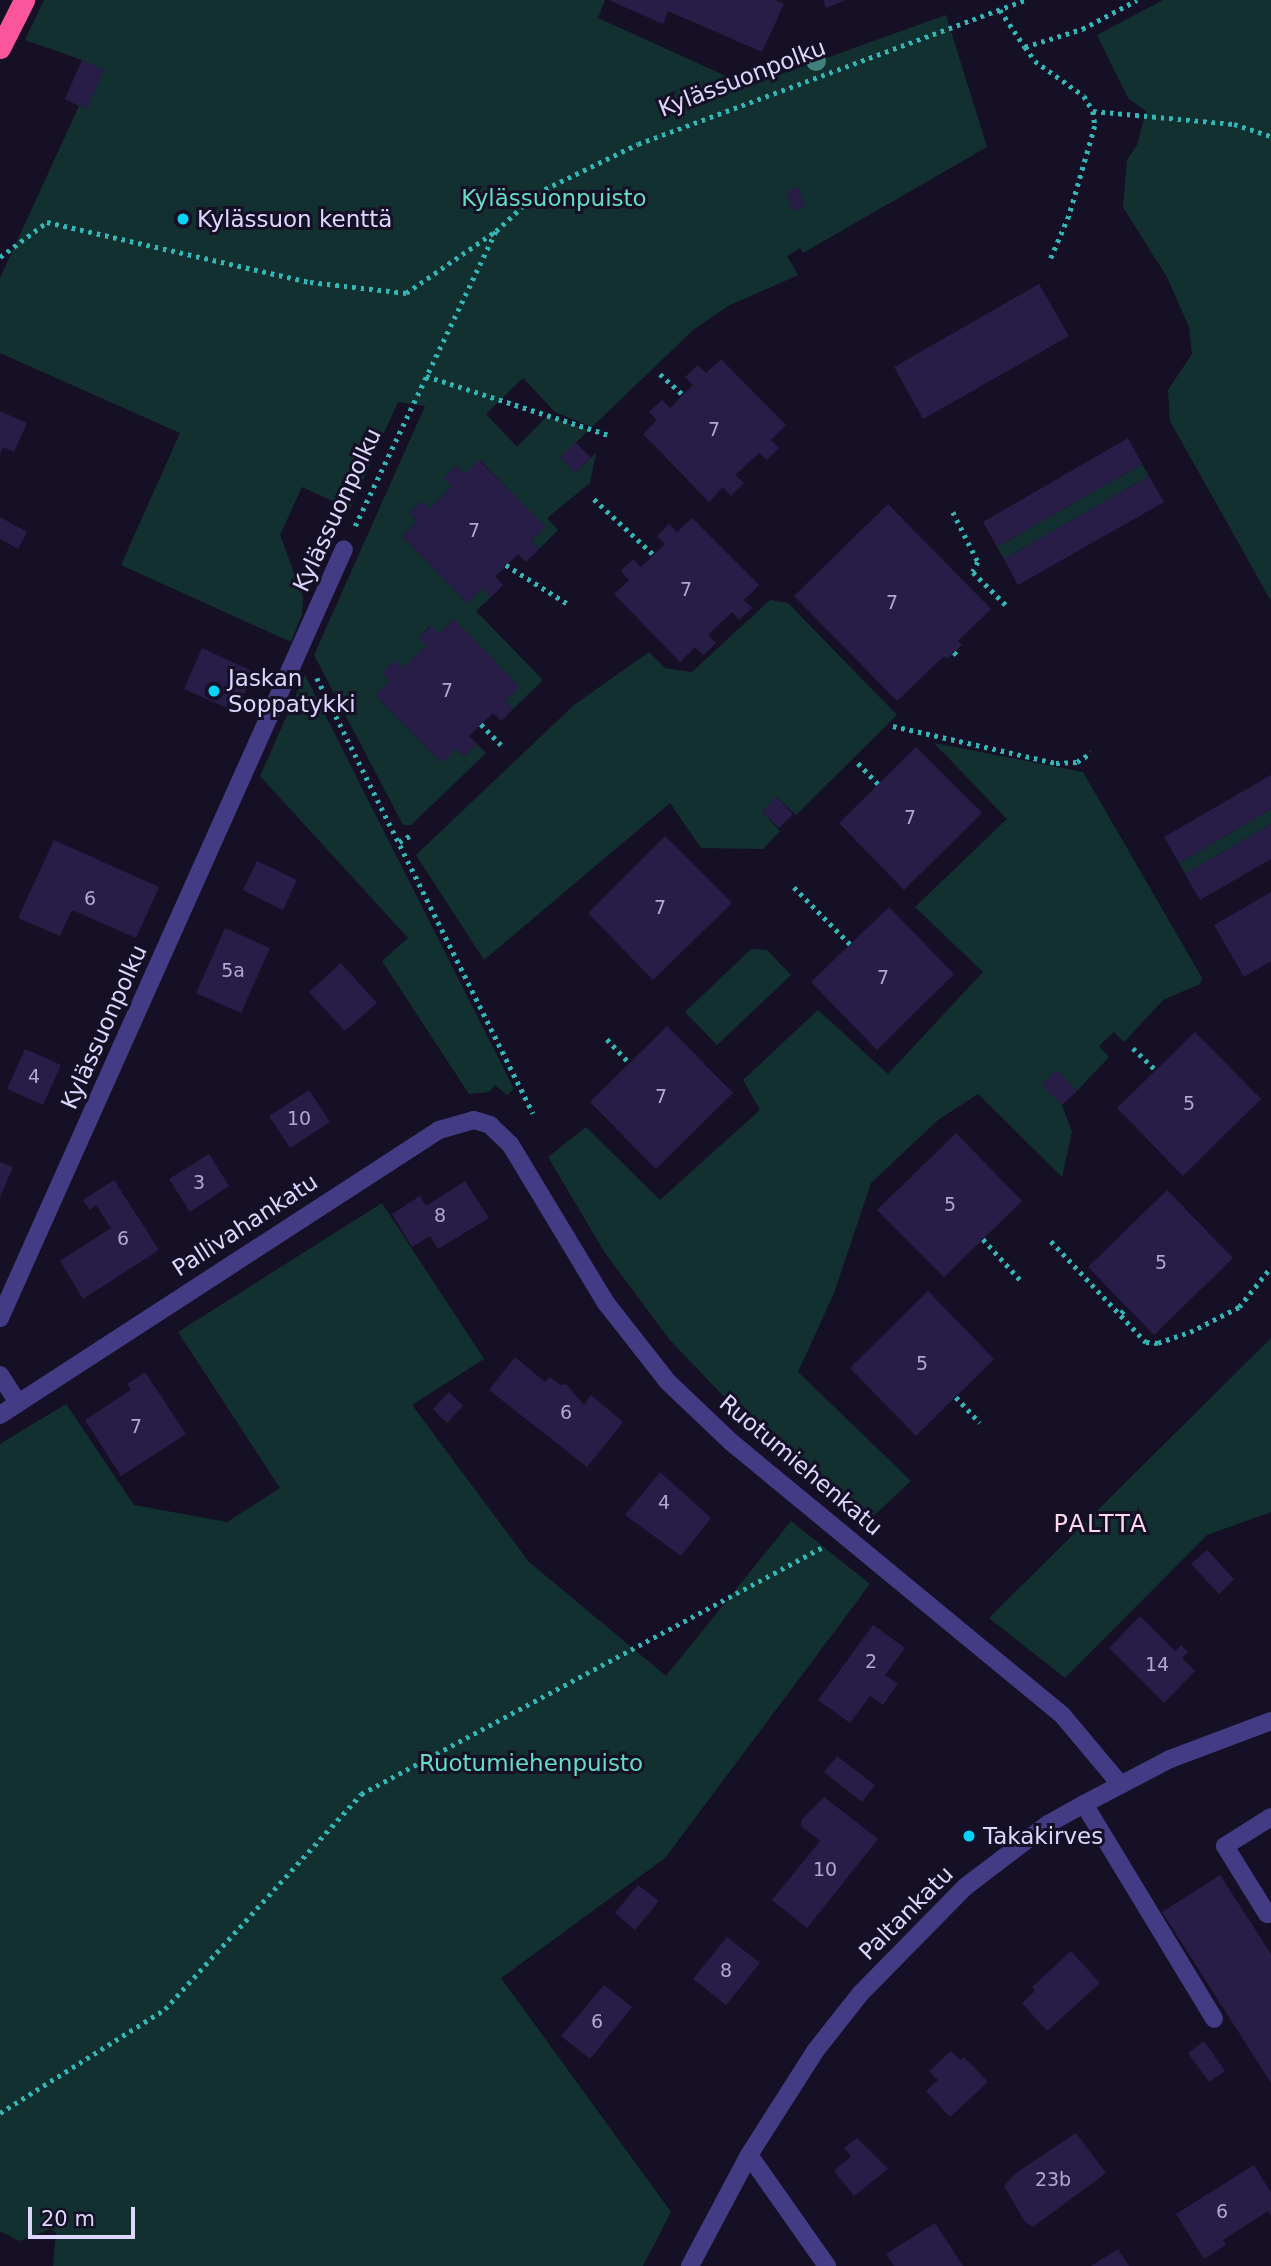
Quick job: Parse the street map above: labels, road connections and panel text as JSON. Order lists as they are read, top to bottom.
{
  "streets": {
    "street": [
      "Kylässuonpolku",
      "Pallivahankatu",
      "Ruotumiehenkatu",
      "Paltankatu"
    ]
  },
  "crossings": [
    ["Pallivahankatu", "Ruotumiehenkatu"],
    ["Ruotumiehenkatu", "Paltankatu"]
  ],
  "districts": ["PALTTA"],
  "parks": ["Kylässuonpuisto", "Ruotumiehenpuisto"],
  "places": ["Kylässuon kenttä", "Jaskan Soppatykki", "Takakirves"],
  "house_numbers": [
    "7",
    "7",
    "7",
    "7",
    "7",
    "7",
    "6",
    "7",
    "5a",
    "7",
    "4",
    "7",
    "5",
    "10",
    "3",
    "5",
    "8",
    "6",
    "5",
    "5",
    "6",
    "7",
    "4",
    "2",
    "14",
    "10",
    "8",
    "6",
    "23b",
    "6"
  ],
  "scale_bar": "20 m"
}
